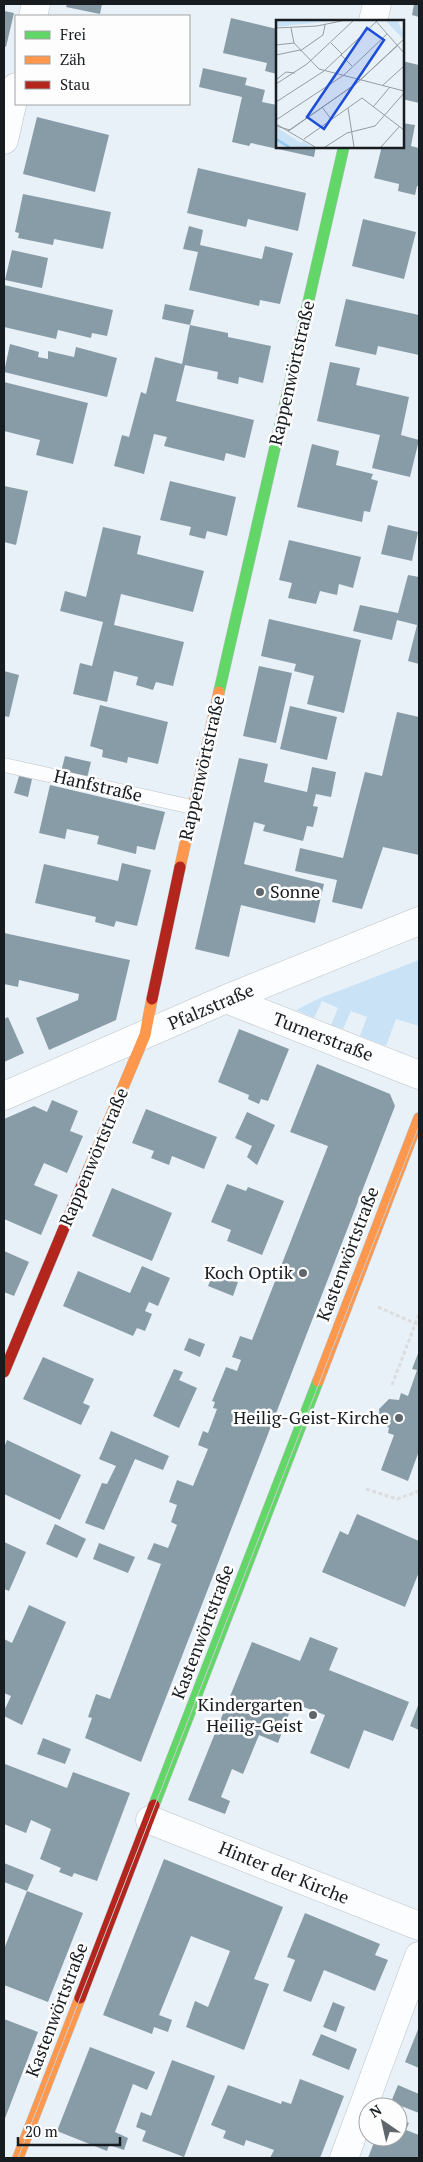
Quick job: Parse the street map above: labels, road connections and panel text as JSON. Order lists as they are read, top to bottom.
{
  "streets": {
    "street": [
      "Rappenwörtstraße",
      "Pfalzstraße",
      "Turnerstraße",
      "Kastenwörtstraße",
      "Hinter der Kirche"
    ],
    "lane": ["Hanfstraße"]
  },
  "crossings": [
    ["Rappenwörtstraße", "Hanfstraße"],
    ["Rappenwörtstraße", "Pfalzstraße"],
    ["Pfalzstraße", "Turnerstraße"],
    ["Kastenwörtstraße", "Hinter der Kirche"]
  ],
  "places": [
    "Sonne",
    "Koch Optik",
    "Heilig-Geist-Kirche",
    "Kindergarten Heilig-Geist"
  ],
  "legend": ["Frei", "Zäh", "Stau"],
  "scale_bar": "20 m",
  "north": "top left"
}
